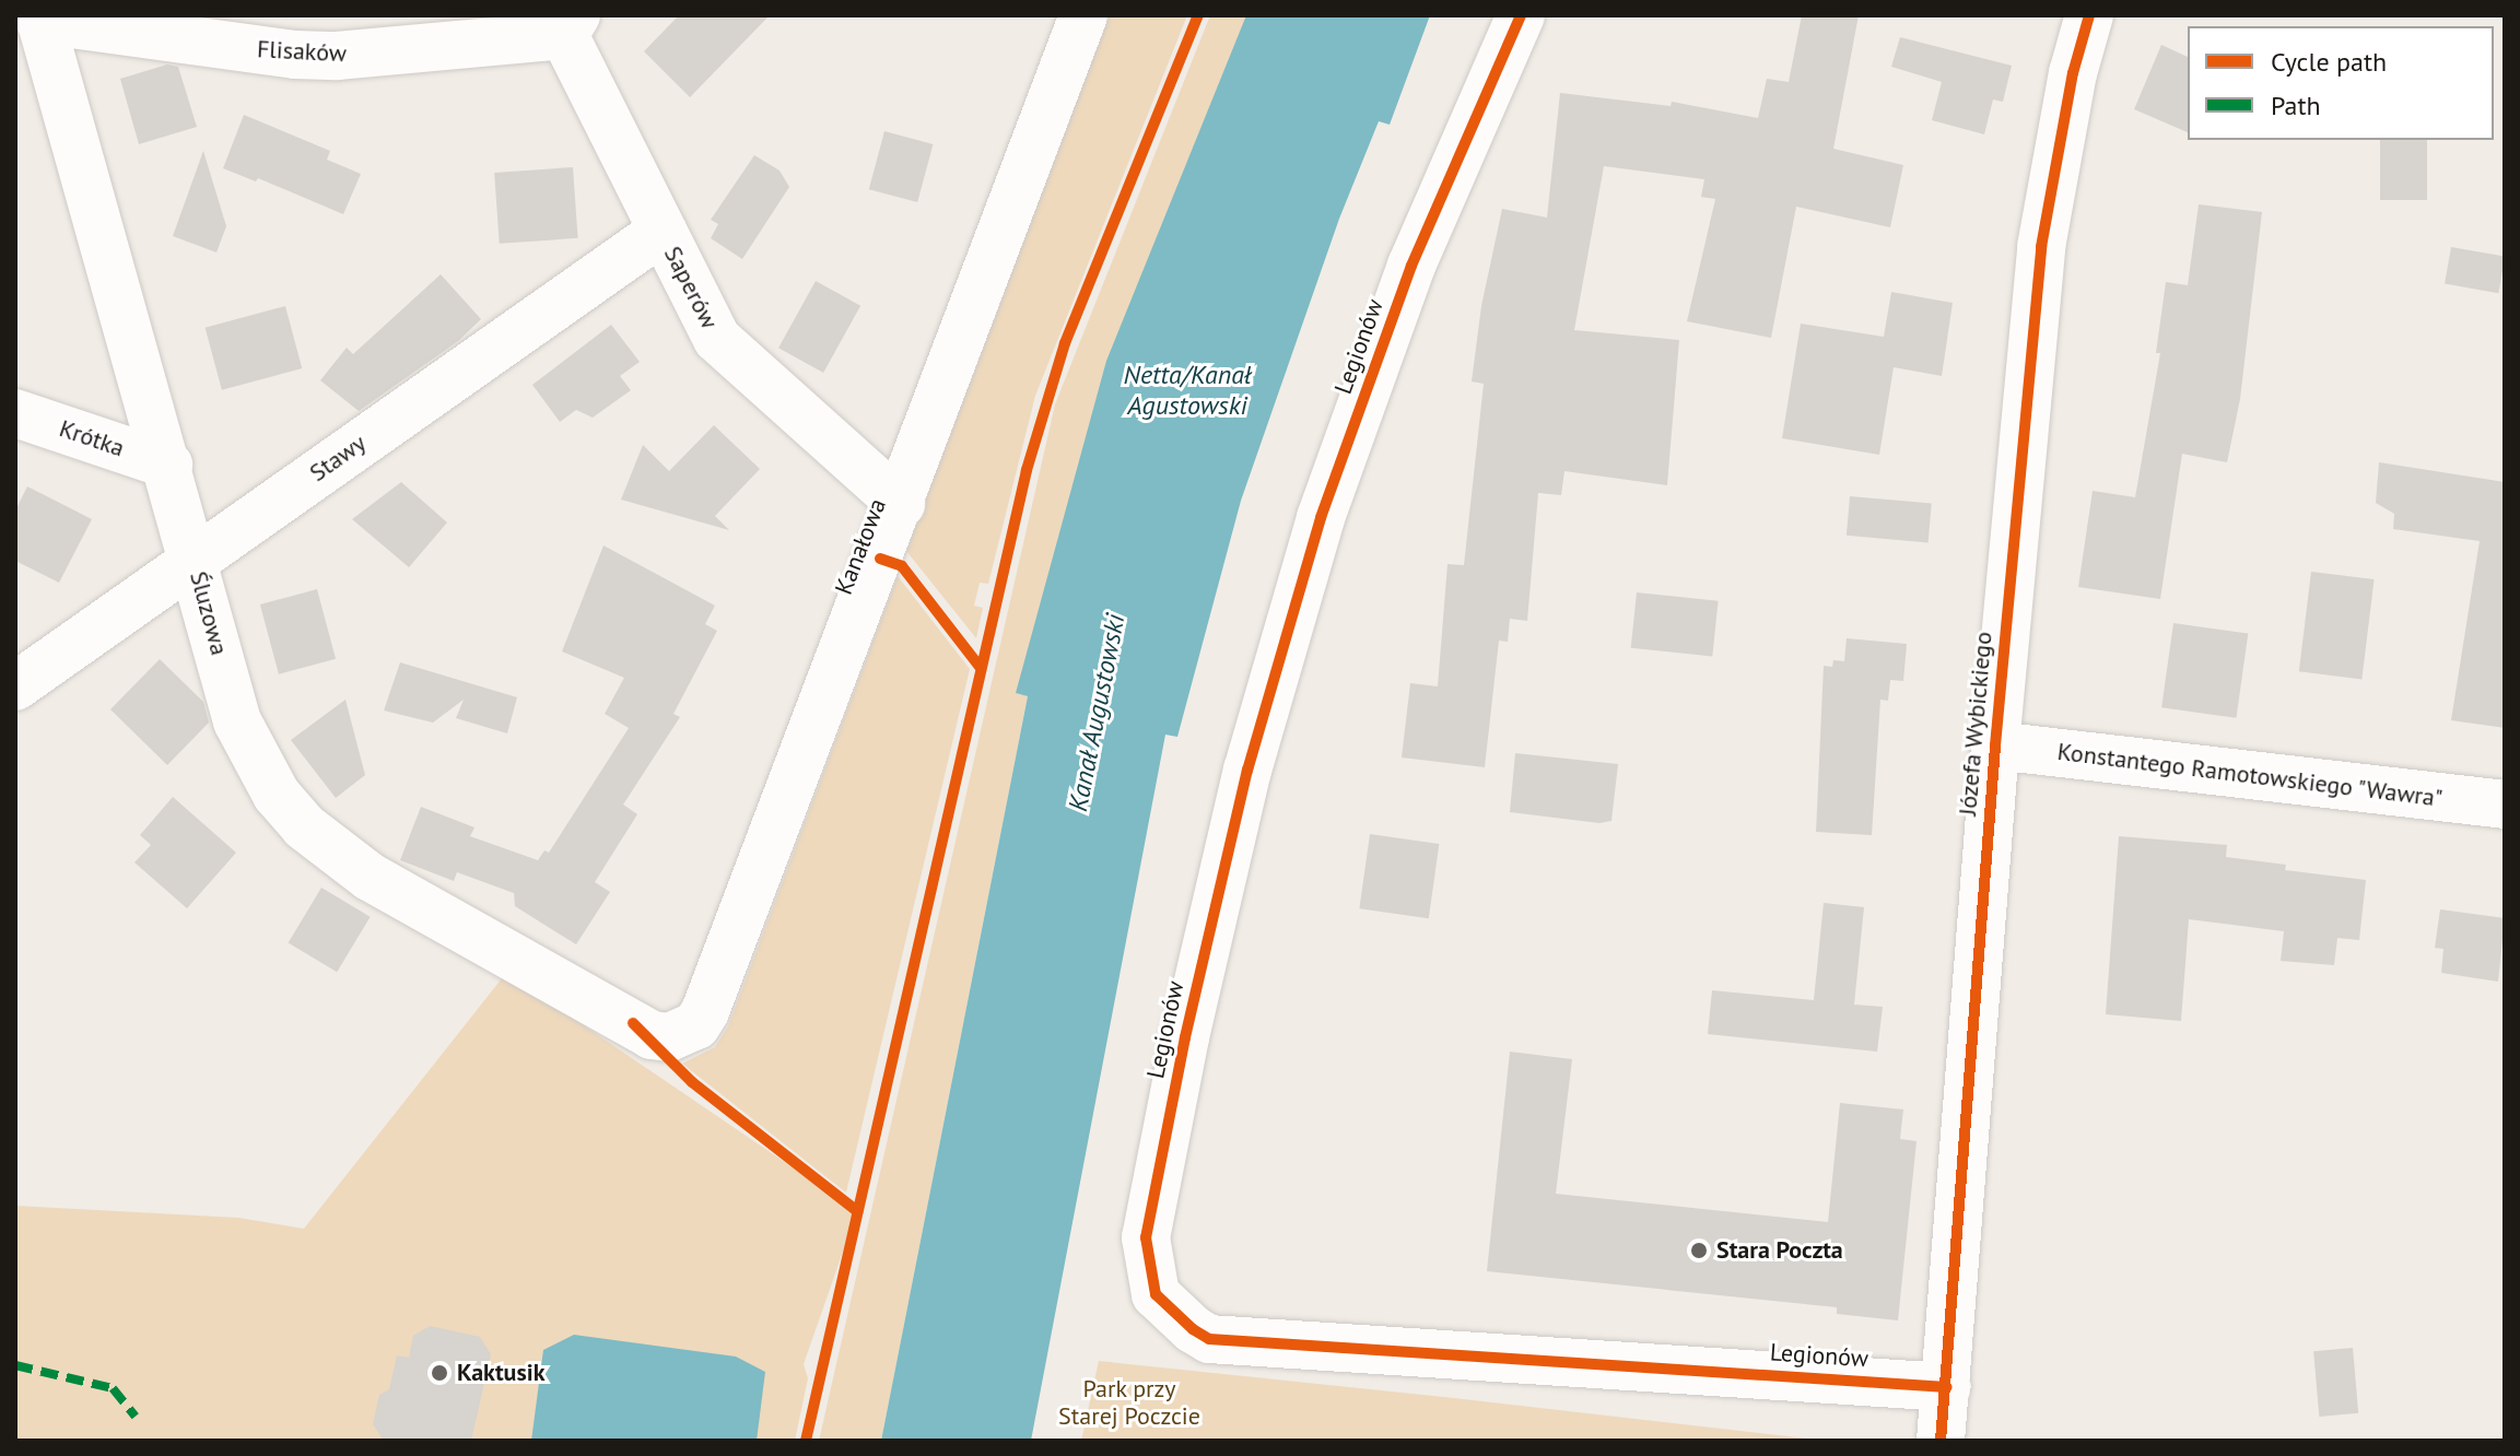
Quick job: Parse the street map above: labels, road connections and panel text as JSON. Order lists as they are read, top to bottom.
{
  "streets": {
    "street": [
      "Flisaków",
      "Saperów",
      "Legionów",
      "Krótka",
      "Stawy",
      "Kanałowa",
      "Śluzowa",
      "Józefa Wybickiego",
      "Konstantego Ramotowskiego \"Wawra\""
    ]
  },
  "crossings": [
    ["Flisaków", "Saperów"],
    ["Flisaków", "Śluzowa"],
    ["Saperów", "Stawy"],
    ["Saperów", "Kanałowa"],
    ["Legionów", "Józefa Wybickiego"],
    ["Krótka", "Śluzowa"],
    ["Stawy", "Śluzowa"],
    ["Kanałowa", "Śluzowa"],
    ["Józefa Wybickiego", "Konstantego Ramotowskiego \"Wawra\""]
  ],
  "water": ["Netta/Kanał Agustowski", "Kanał Augustowski"],
  "parks": ["Park przy Starej Poczcie"],
  "places": ["Stara Poczta", "Kaktusik"],
  "legend": ["Cycle path", "Path"]
}
